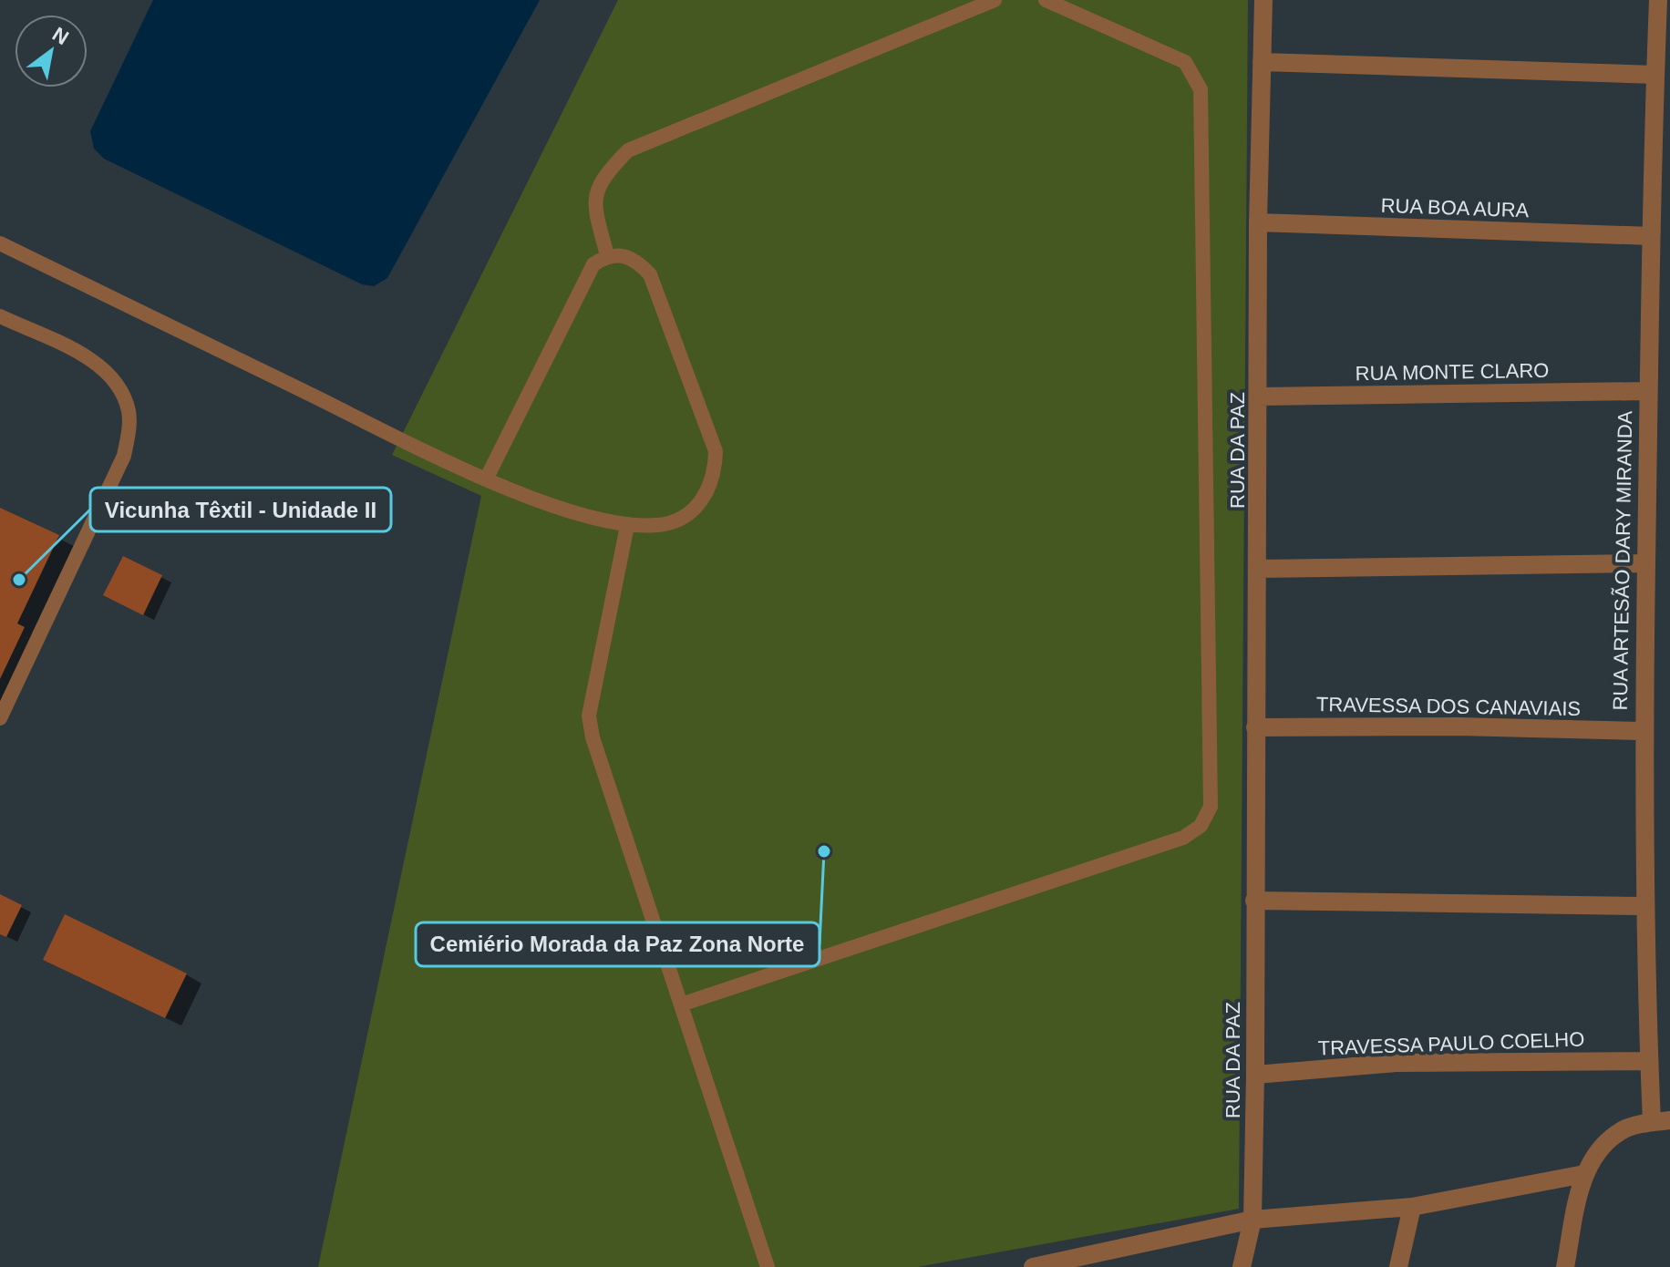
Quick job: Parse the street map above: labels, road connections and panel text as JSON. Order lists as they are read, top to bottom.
{
  "streets": {
    "street": [
      "RUA BOA AURA",
      "RUA MONTE CLARO",
      "RUA DA PAZ",
      "RUA ARTESÃO DARY MIRANDA",
      "TRAVESSA DOS CANAVIAIS",
      "TRAVESSA PAULO COELHO"
    ]
  },
  "crossings": [
    ["RUA BOA AURA", "RUA DA PAZ"],
    ["RUA BOA AURA", "RUA ARTESÃO DARY MIRANDA"],
    ["RUA MONTE CLARO", "RUA DA PAZ"],
    ["RUA MONTE CLARO", "RUA ARTESÃO DARY MIRANDA"],
    ["RUA DA PAZ", "TRAVESSA DOS CANAVIAIS"],
    ["RUA DA PAZ", "TRAVESSA PAULO COELHO"],
    ["RUA ARTESÃO DARY MIRANDA", "TRAVESSA DOS CANAVIAIS"],
    ["RUA ARTESÃO DARY MIRANDA", "TRAVESSA PAULO COELHO"]
  ],
  "places": ["Vicunha Têxtil - Unidade II", "Cemiério Morada da Paz Zona Norte"],
  "north": "top right"
}
